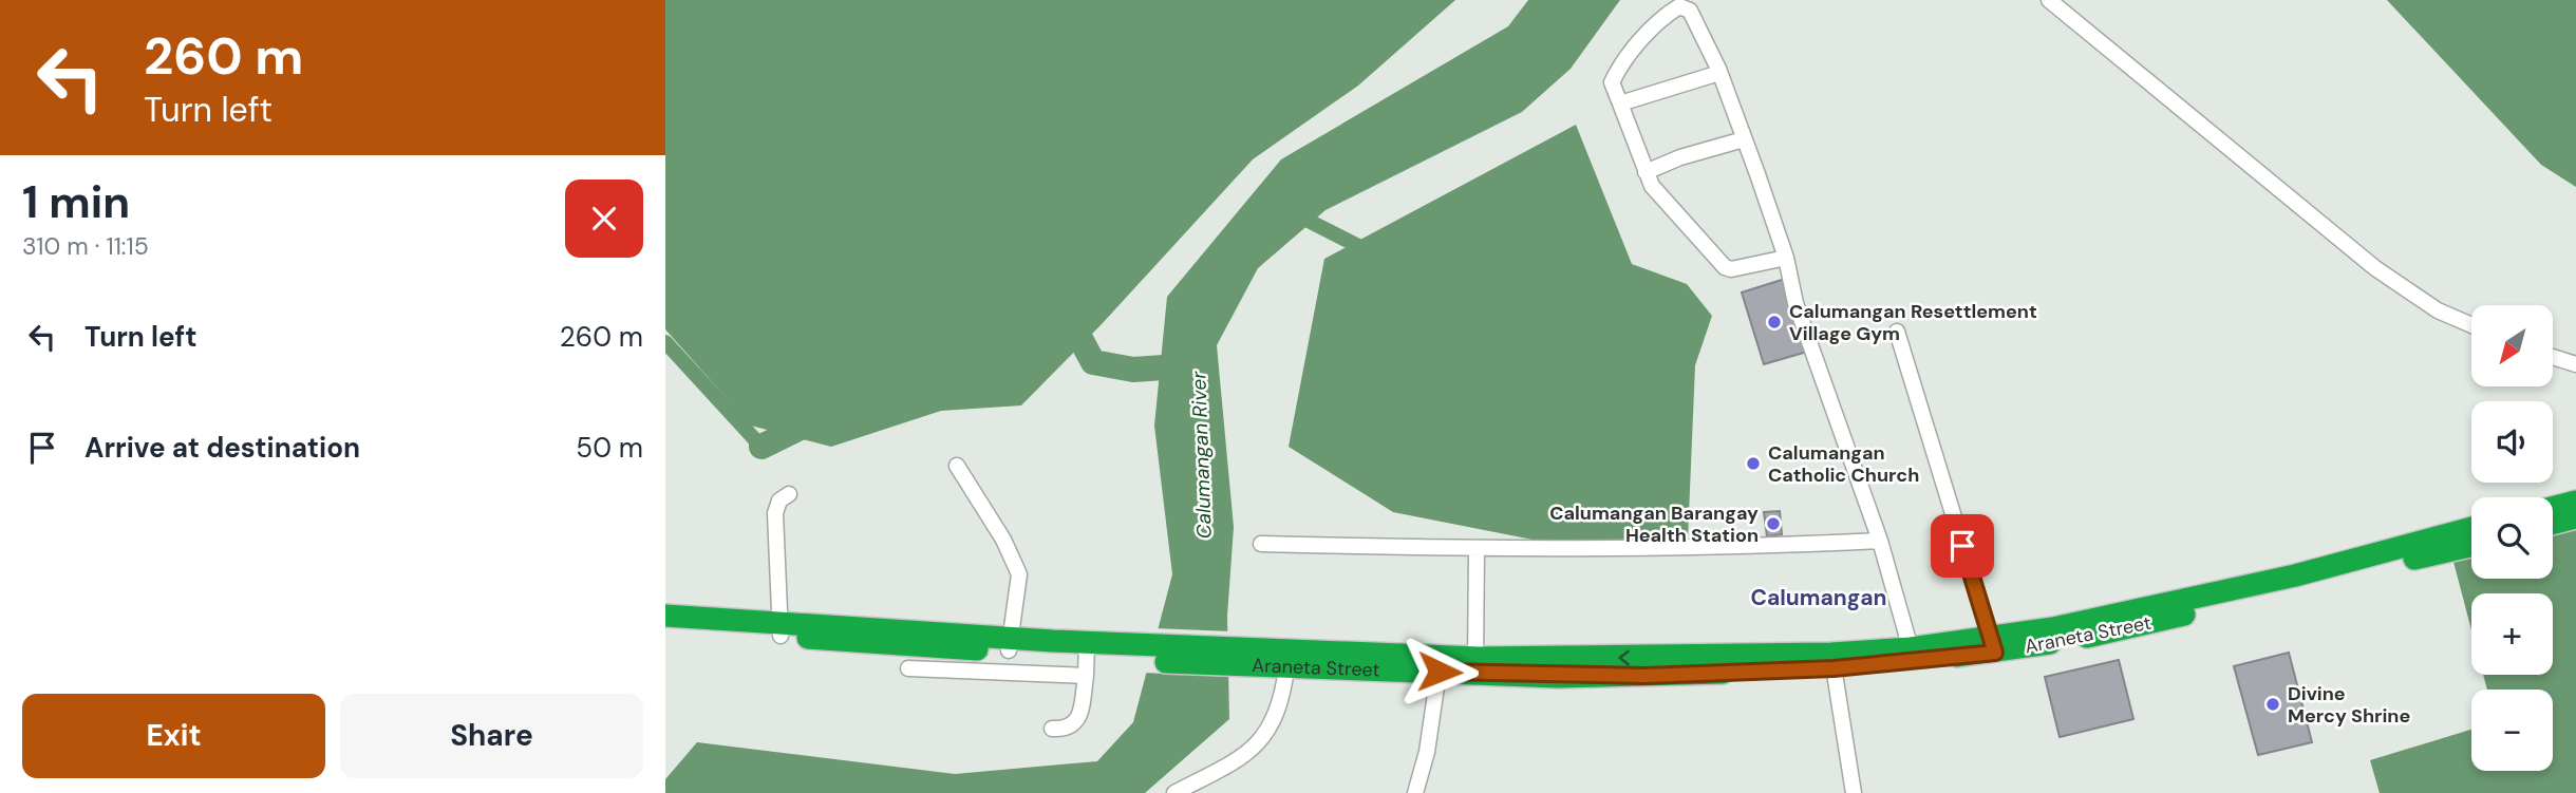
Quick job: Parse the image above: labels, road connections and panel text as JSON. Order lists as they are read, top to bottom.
{
  "streets": {
    "highway": ["Araneta Street"]
  },
  "districts": ["Calumangan"],
  "water": ["Calumangan River"],
  "places": [
    "Calumangan Resettlement Village Gym",
    "Calumangan Catholic Church",
    "Calumangan Barangay Health Station",
    "Divine Mercy Shrine"
  ],
  "north": "bottom left",
  "page": {
    "turn": ["260 m", "Turn left"],
    "heading": ["1 min", "310 m · 11:15"],
    "list": [
      {
        "name": "Turn left",
        "value": "260 m"
      },
      {
        "name": "Arrive at destination",
        "value": "50 m"
      }
    ],
    "map_buttons": ["+", "−"],
    "buttons": ["Exit", "Share"]
  }
}
